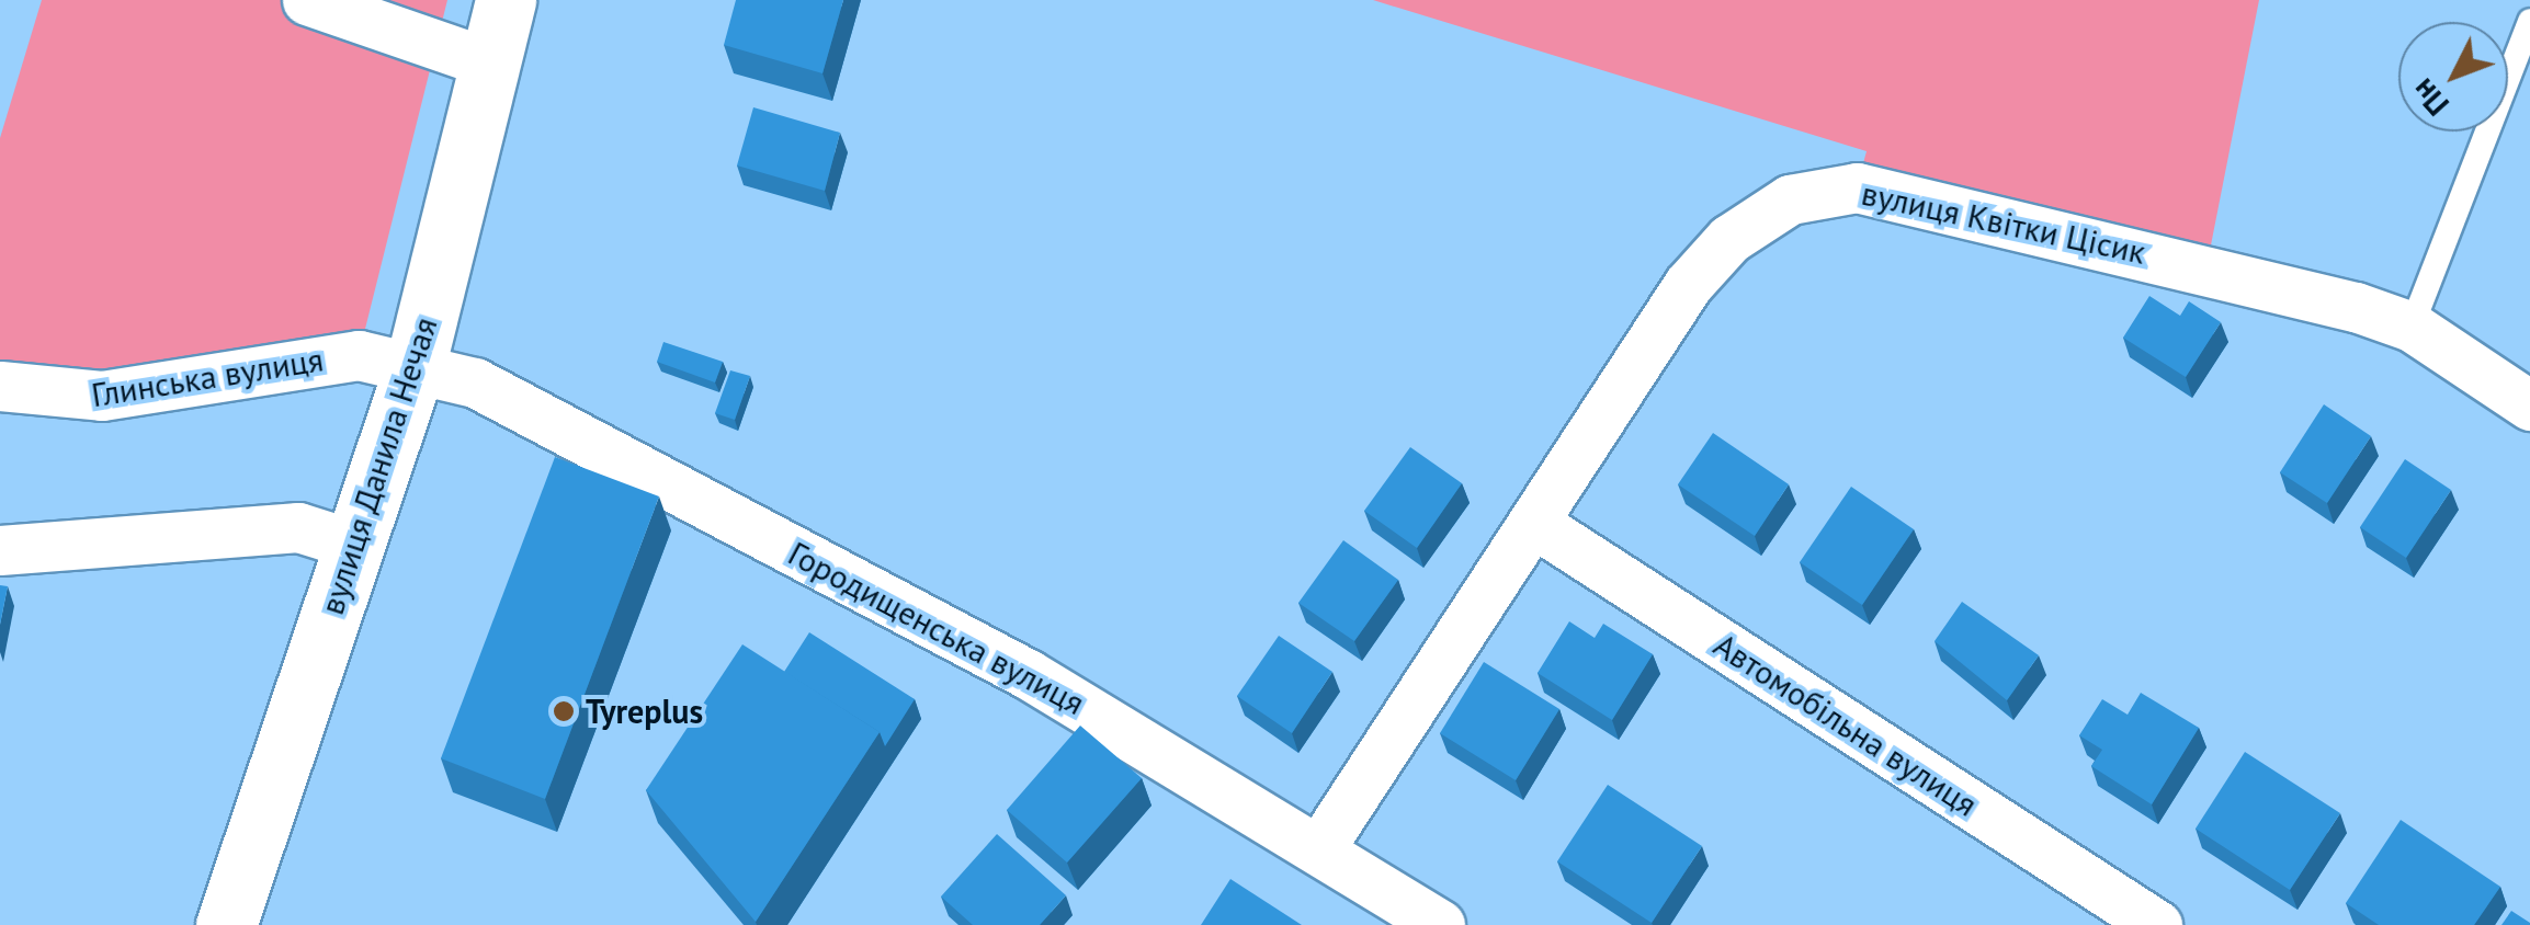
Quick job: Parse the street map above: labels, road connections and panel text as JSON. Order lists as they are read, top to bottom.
{
  "streets": {
    "main road": ["вулиця Данила Нечая"],
    "street": [
      "вулиця Квітки Цісик",
      "Глинська вулиця",
      "Городищенська вулиця",
      "Автомобільна вулиця"
    ]
  },
  "crossings": [
    ["вулиця Квітки Цісик", "Городищенська вулиця"],
    ["вулиця Квітки Цісик", "Автомобільна вулиця"],
    ["Глинська вулиця", "вулиця Данила Нечая"],
    ["Глинська вулиця", "Городищенська вулиця"],
    ["вулиця Данила Нечая", "Городищенська вулиця"]
  ],
  "places": ["Tyreplus"],
  "north": "bottom left"
}
